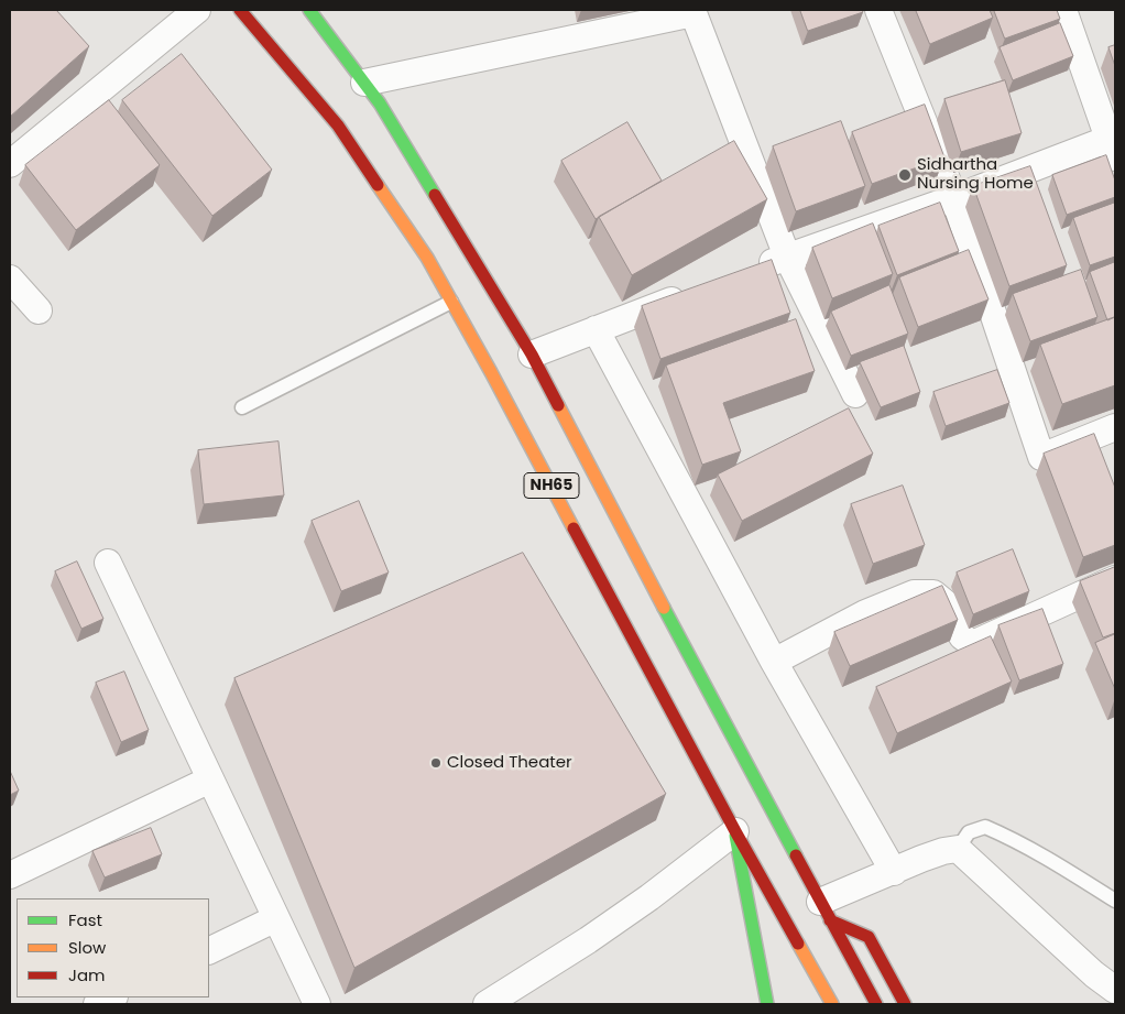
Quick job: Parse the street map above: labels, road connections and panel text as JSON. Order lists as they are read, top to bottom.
{
  "streets": {
    "main road": ["NH65"]
  },
  "places": ["Sidhartha Nursing Home", "Closed Theater"],
  "legend": ["Fast", "Slow", "Jam"]
}
